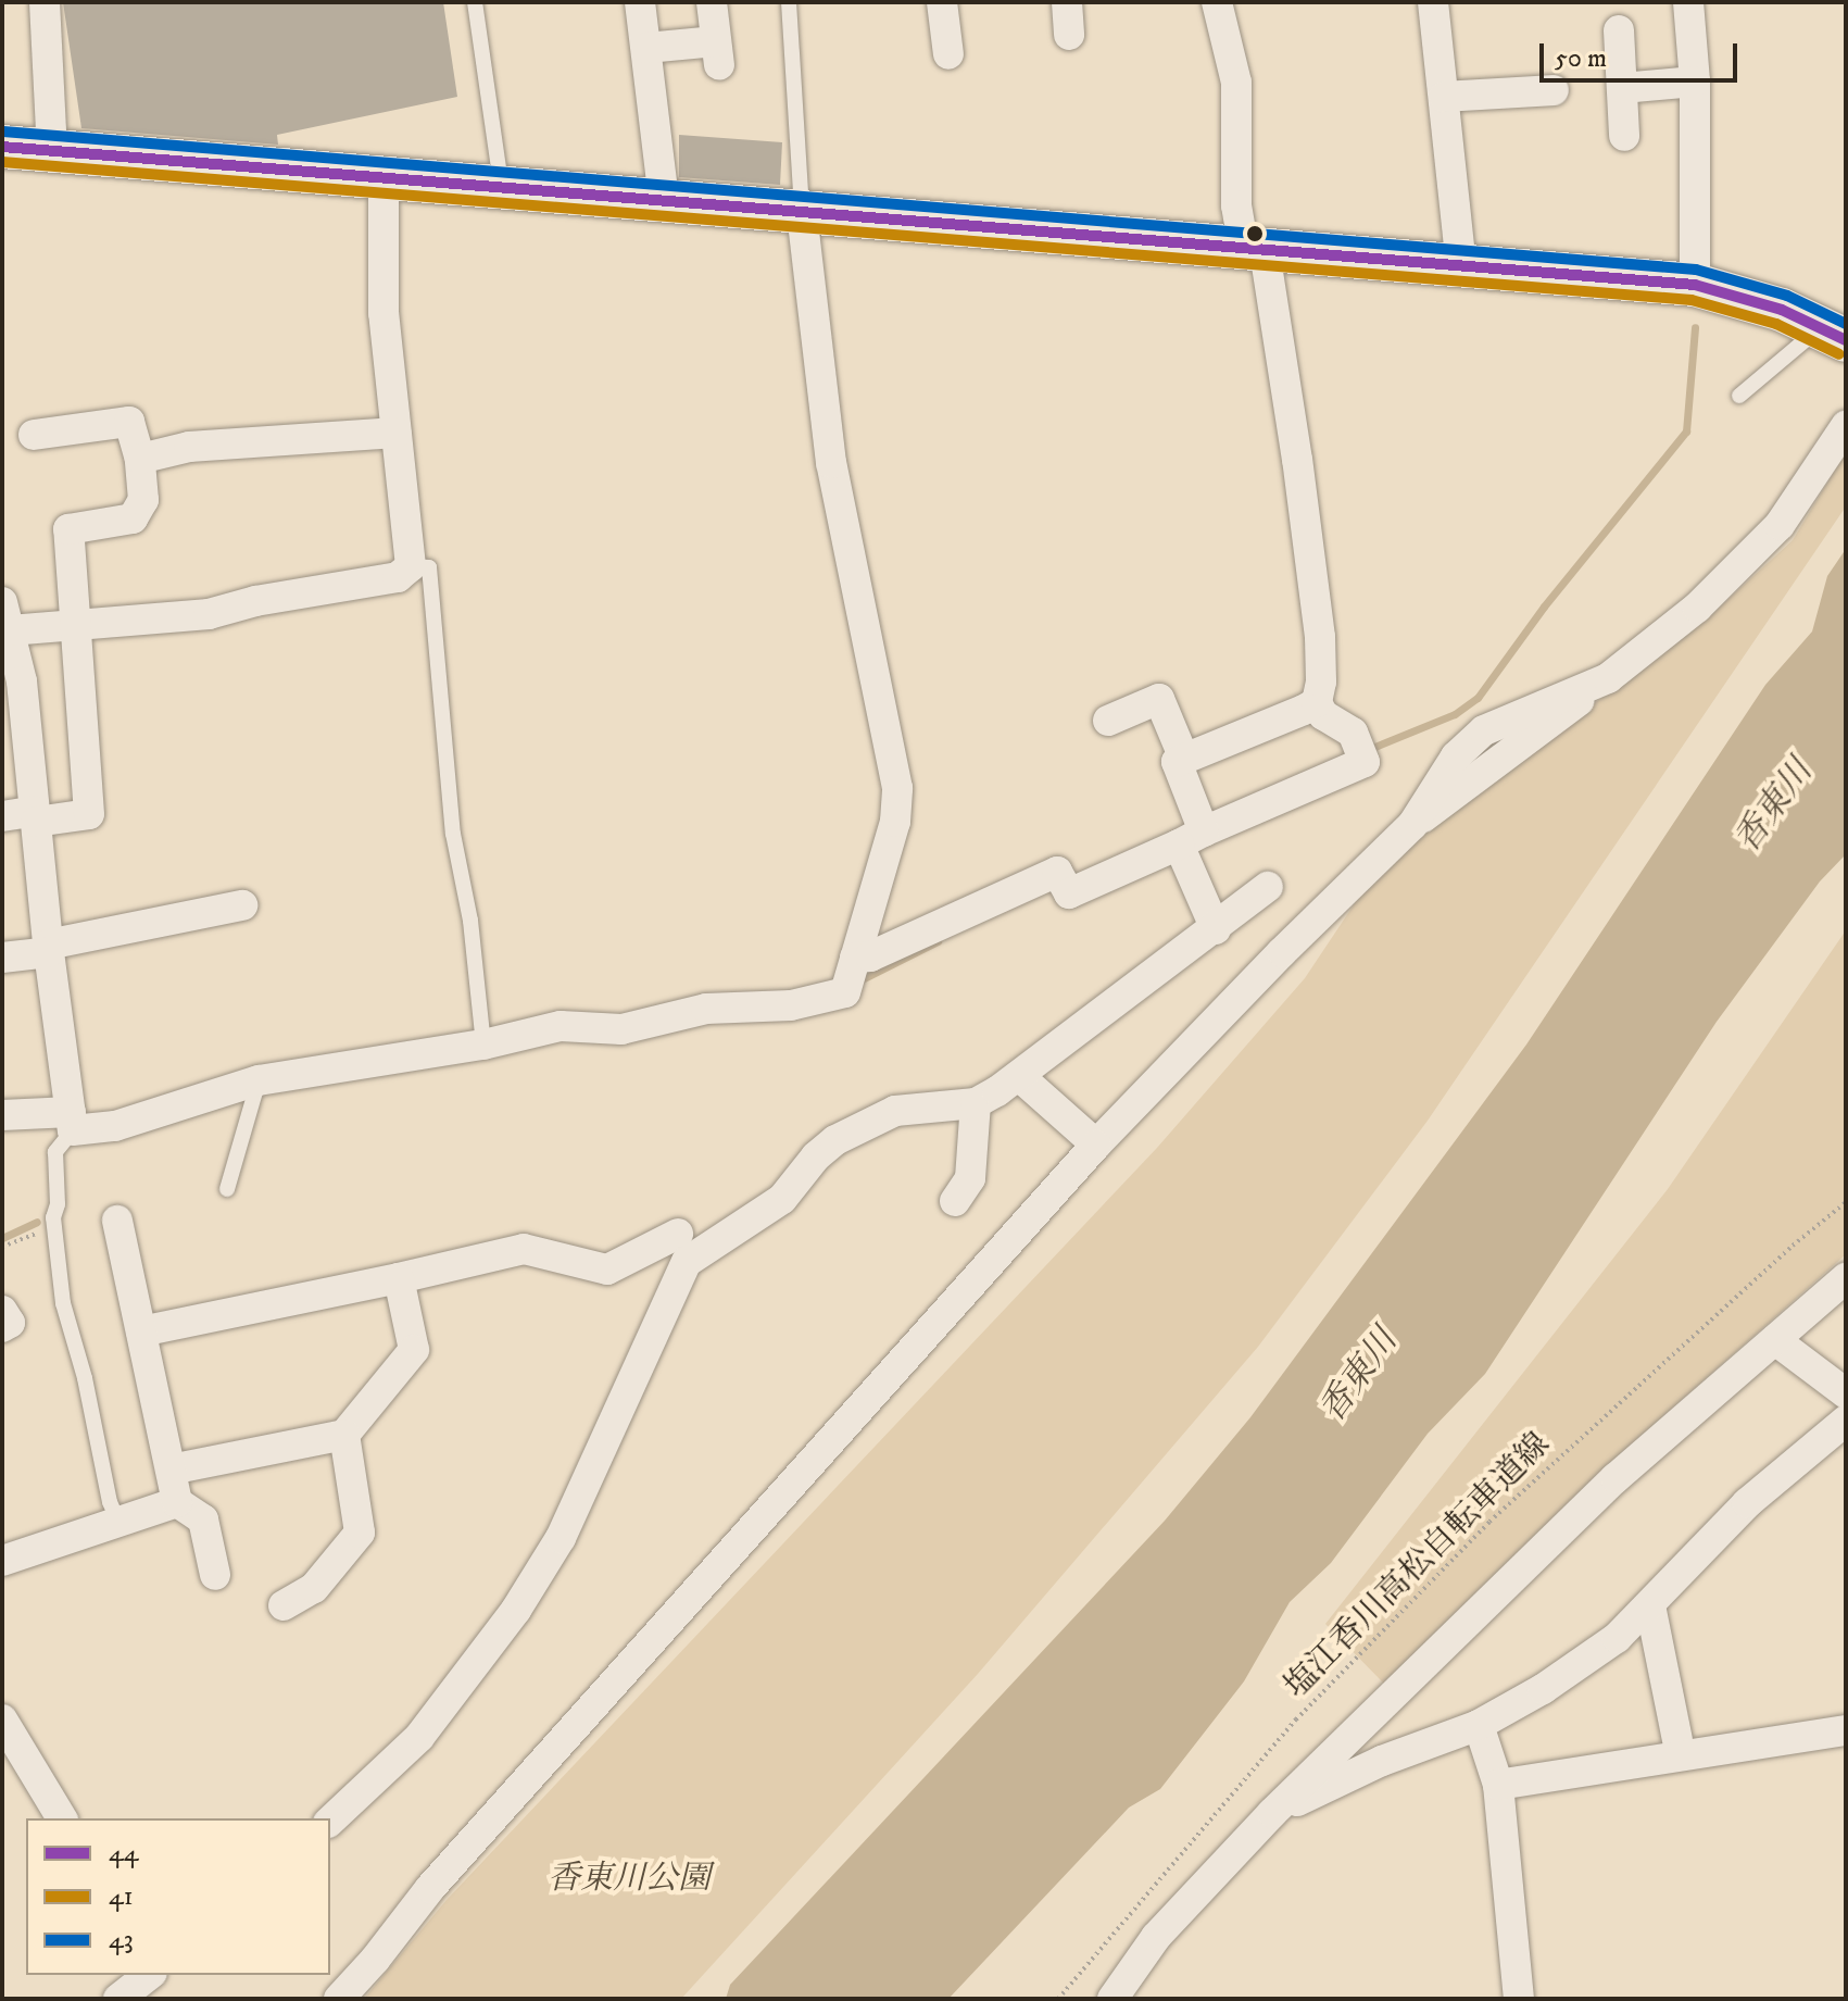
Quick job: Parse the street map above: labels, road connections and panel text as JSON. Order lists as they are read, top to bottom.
{
  "streets": {
    "path": ["塩江香川高松自転車道線"]
  },
  "water": ["香東川"],
  "parks": ["香東川公園"],
  "lines": ["transit line 43", "transit line 44", "transit line 41"],
  "legend": ["44", "41", "43"],
  "scale_bar": "50 m"
}
